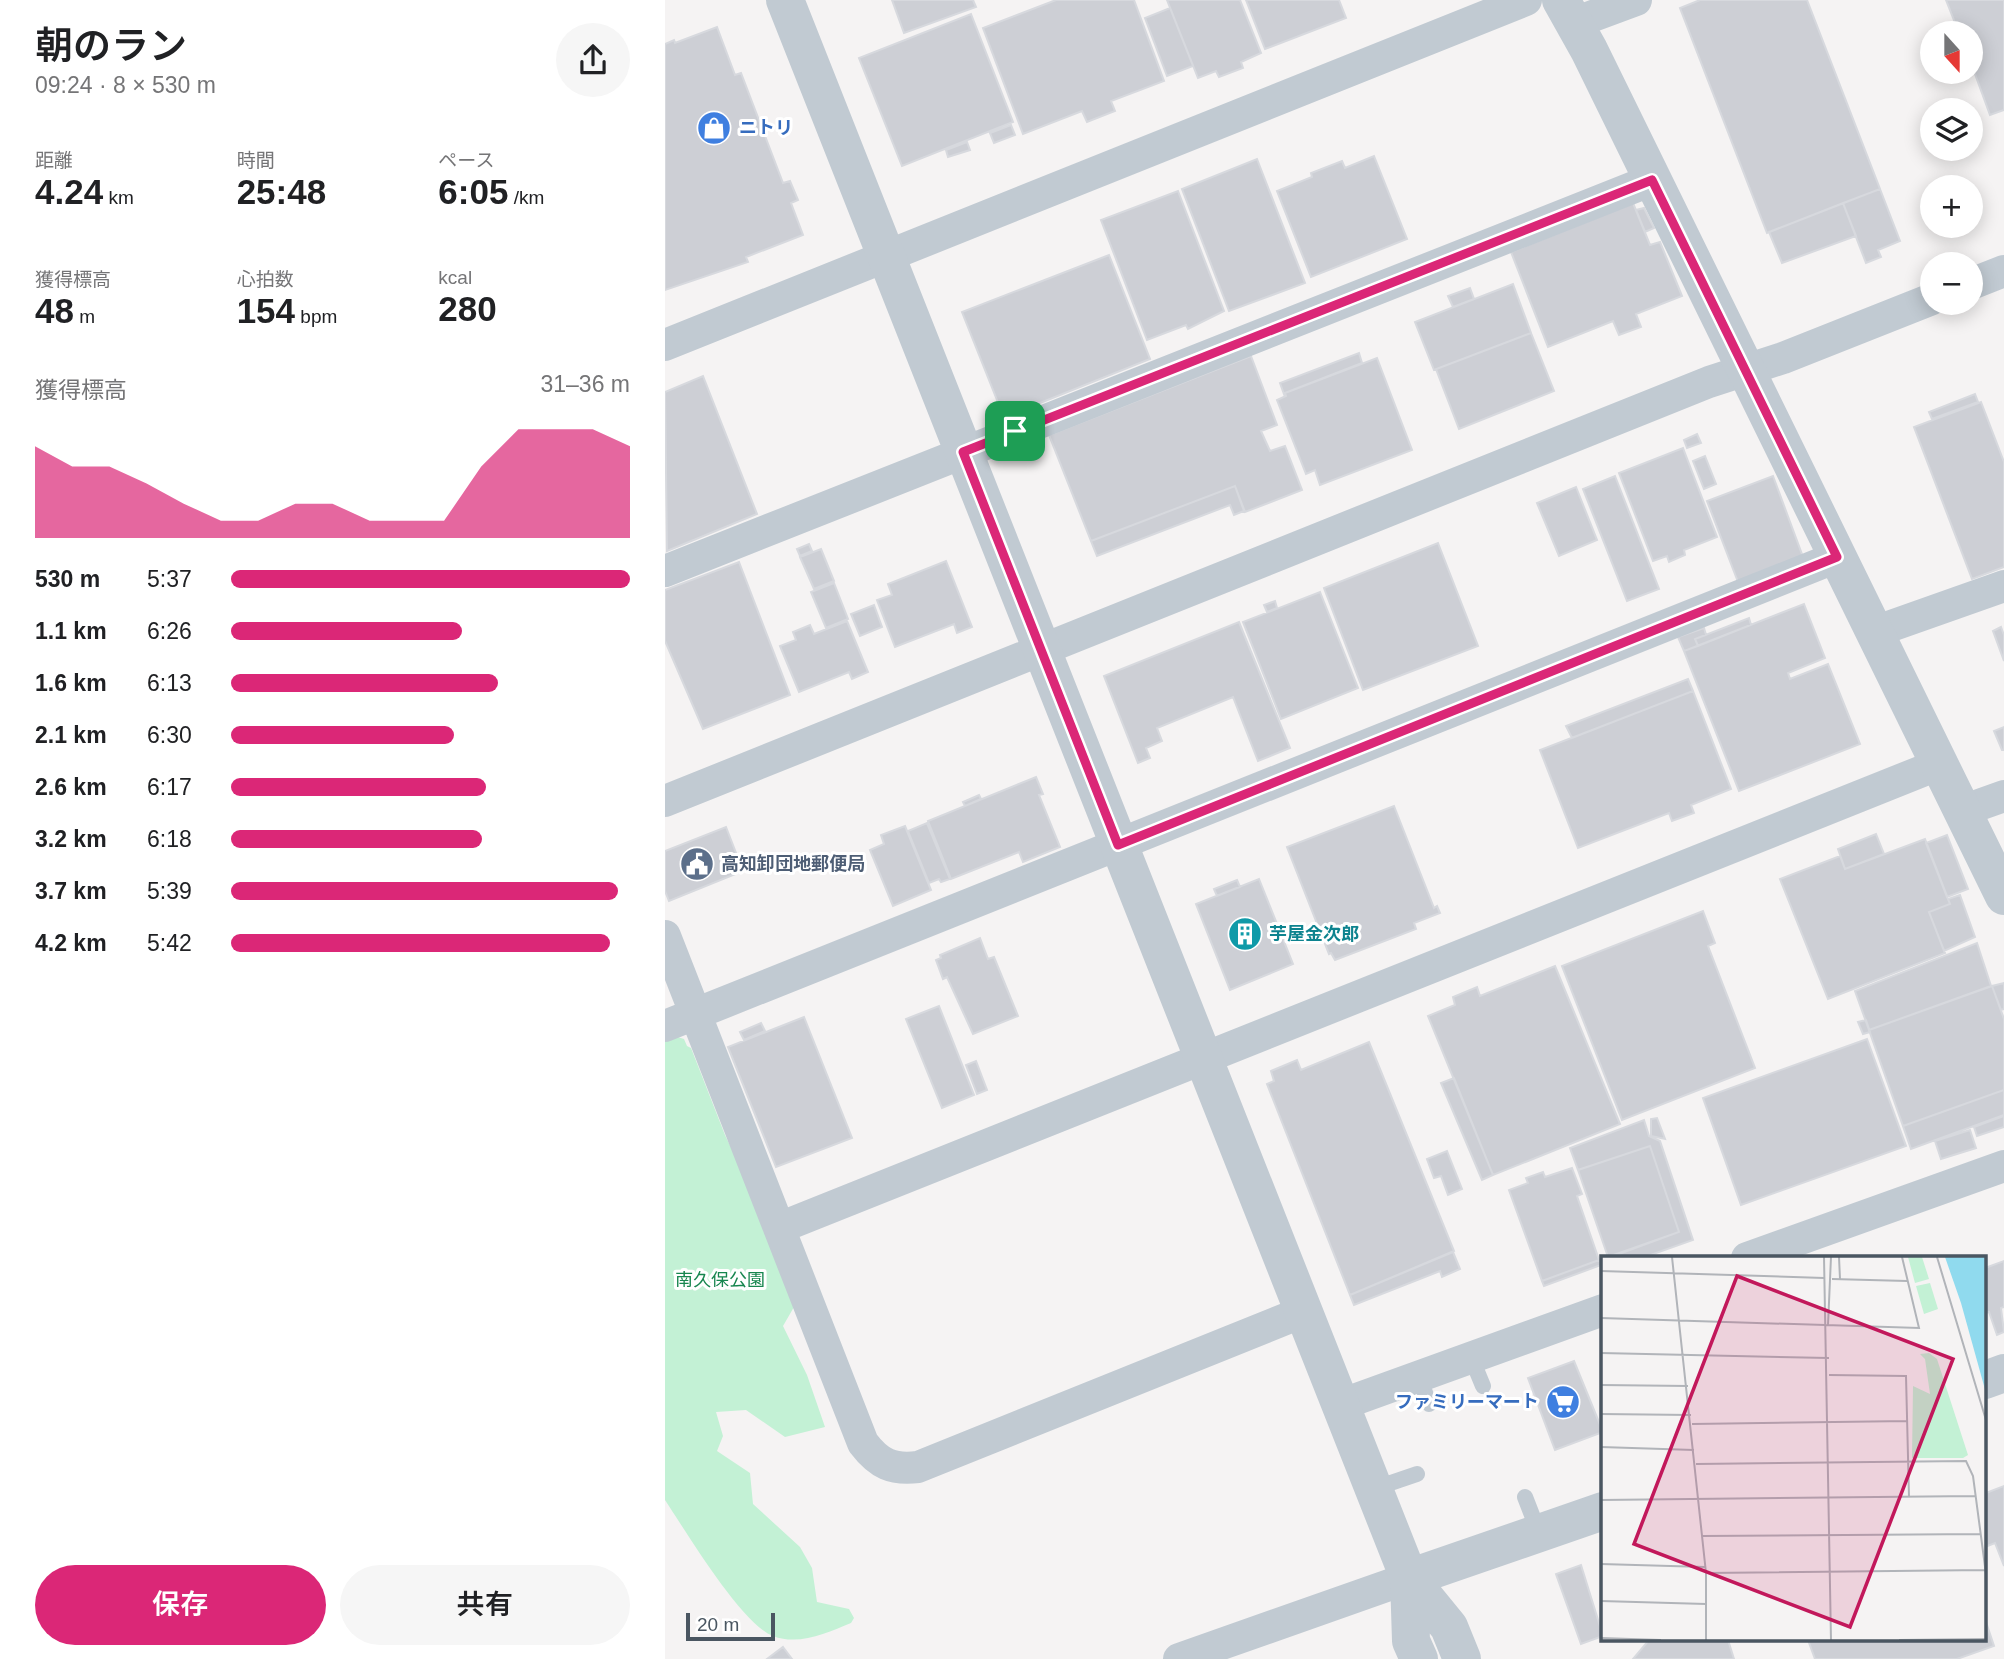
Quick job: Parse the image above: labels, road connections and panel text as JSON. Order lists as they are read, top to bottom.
{
  "parks": ["南久保公園"],
  "places": {
    "shop": ["ニトリ"],
    "public building": ["高知卸団地郵便局"],
    "building": ["芋屋金次郎"],
    "supermarket": ["ファミリーマート"]
  },
  "scale_bar": "20 m",
  "north": "bottom",
  "page": {
    "heading": ["朝のラン", "09:24 · 8 × 530 m"],
    "map_buttons": ["+", "−"],
    "stats": [
      ["距離", "4.24 km"],
      ["時間", "25:48"],
      ["ペース", "6:05 /km"],
      ["獲得標高", "48 m"],
      ["心拍数", "154 bpm"],
      ["kcal", "280"]
    ],
    "chart": ["獲得標高", "31–36 m"],
    "list": [
      {
        "name": "530 m",
        "note": "5:37"
      },
      {
        "name": "1.1 km",
        "note": "6:26"
      },
      {
        "name": "1.6 km",
        "note": "6:13"
      },
      {
        "name": "2.1 km",
        "note": "6:30"
      },
      {
        "name": "2.6 km",
        "note": "6:17"
      },
      {
        "name": "3.2 km",
        "note": "6:18"
      },
      {
        "name": "3.7 km",
        "note": "5:39"
      },
      {
        "name": "4.2 km",
        "note": "5:42"
      }
    ],
    "buttons": ["保存", "共有"],
    "scale": "20 m"
  }
}
